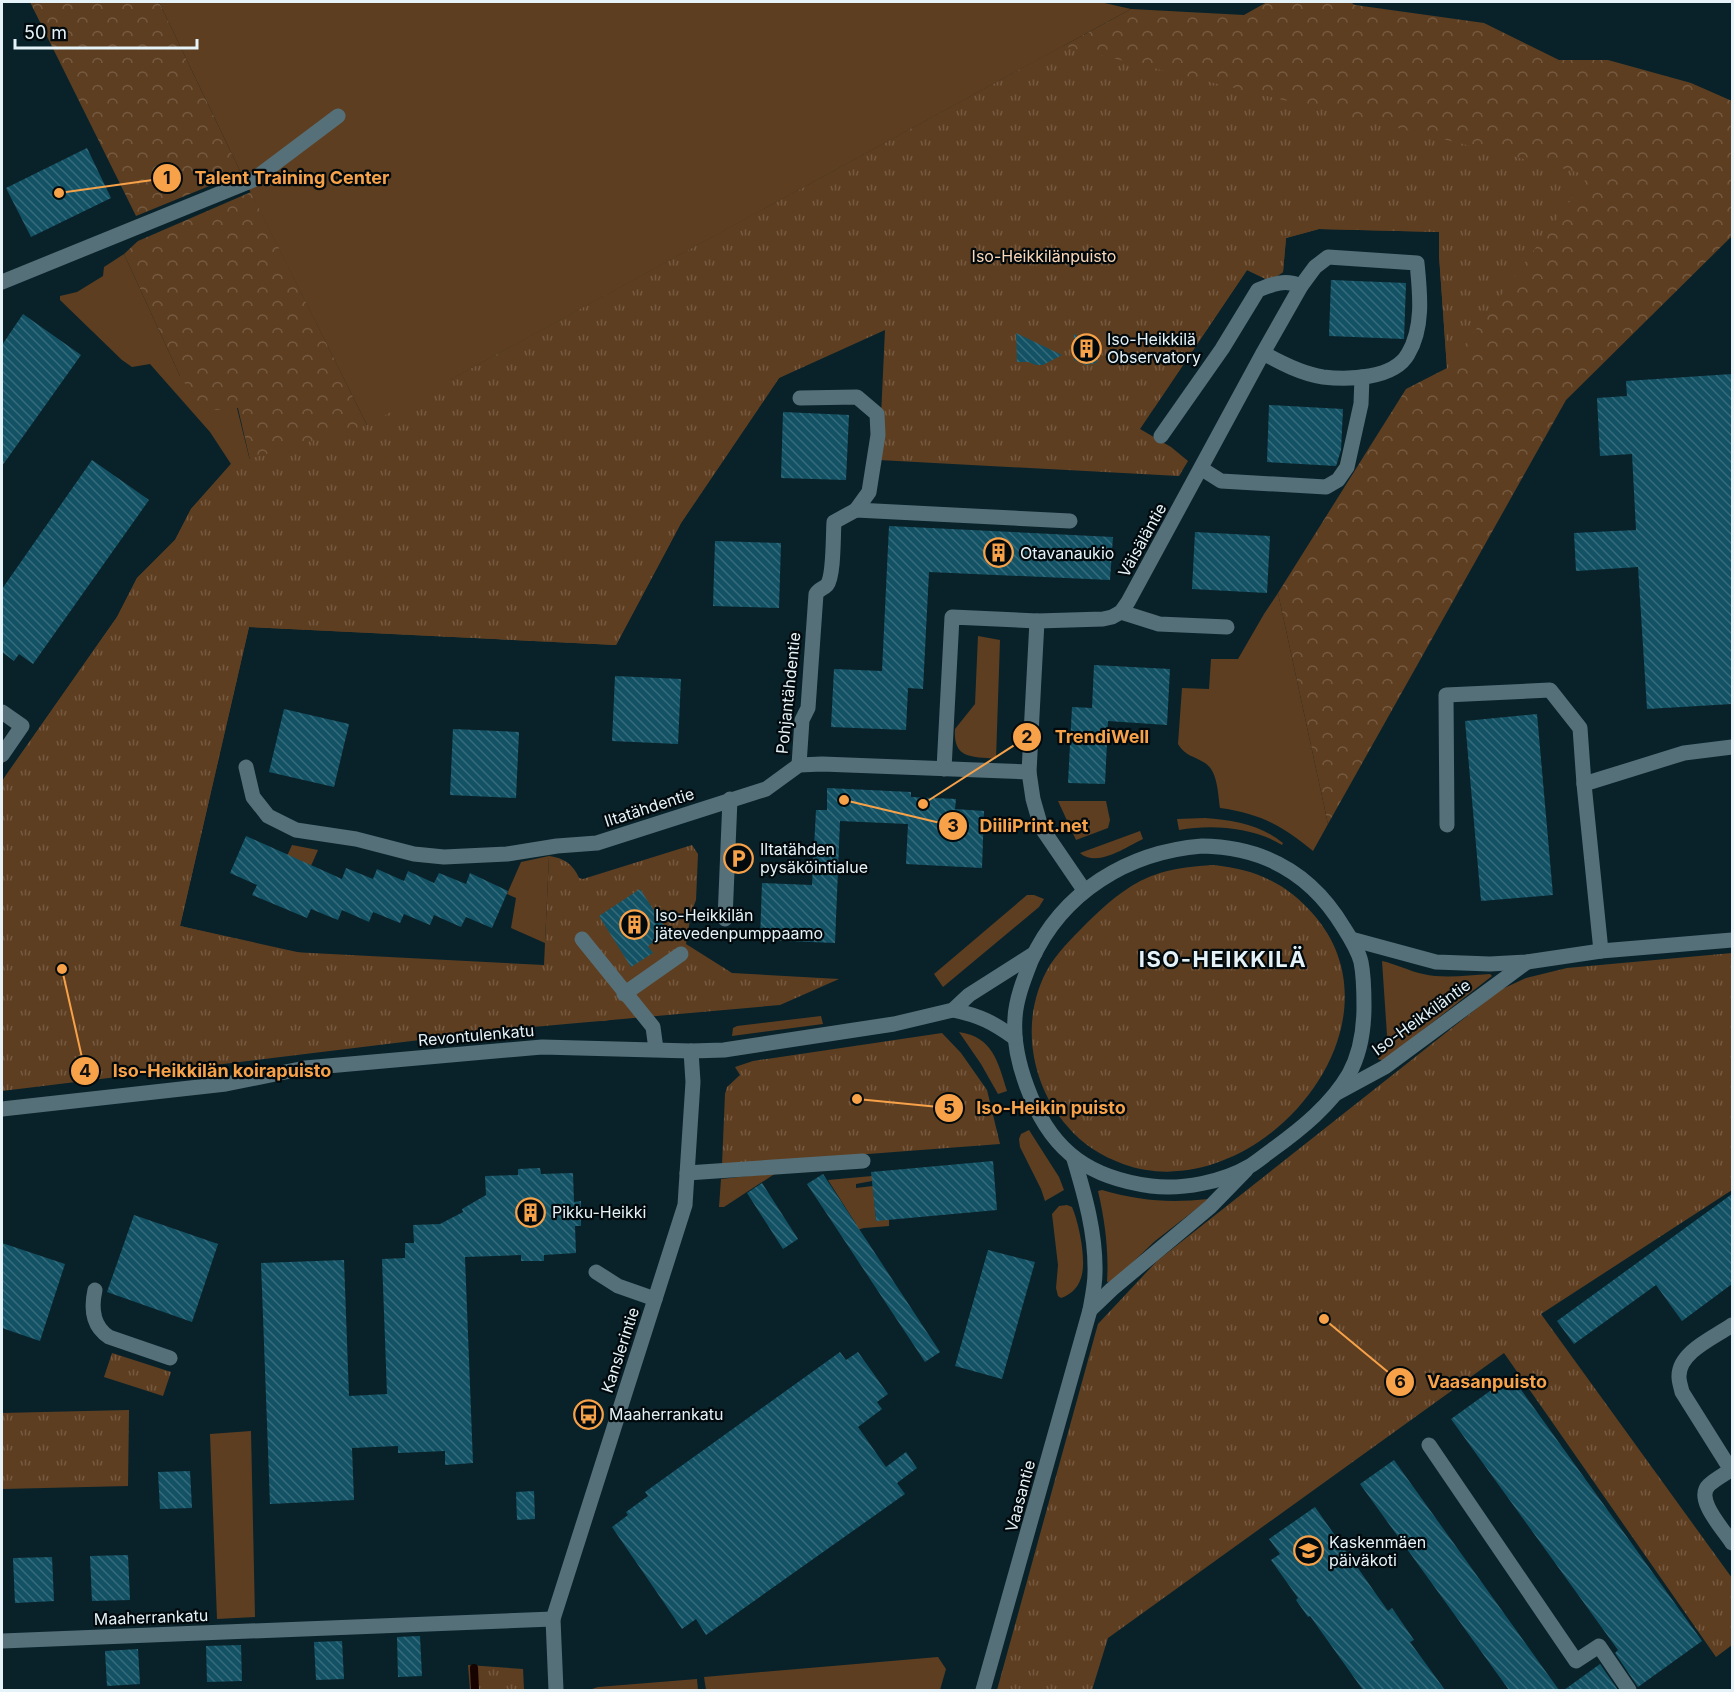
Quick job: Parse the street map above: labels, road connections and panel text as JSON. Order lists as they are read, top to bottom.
{
  "streets": {
    "street": [
      "Väisäläntie",
      "Pohjantähdentie",
      "Iltatähdentie",
      "Iso-Heikkiläntie",
      "Revontulenkatu",
      "Kanslerintie",
      "Vaasantie",
      "Maaherrankatu"
    ]
  },
  "crossings": [
    ["Pohjantähdentie", "Iltatähdentie"],
    ["Revontulenkatu", "Kanslerintie"],
    ["Kanslerintie", "Maaherrankatu"]
  ],
  "districts": ["ISO-HEIKKILÄ"],
  "parks": ["Iso-Heikkilänpuisto"],
  "places": {
    "other": [
      "Talent Training Center",
      "DiiliPrint.net",
      "TrendiWell",
      "Iso-Heikkilän koirapuisto",
      "Iso-Heikin puisto",
      "Vaasanpuisto"
    ],
    "building": [
      "Iso-Heikkilä Observatory",
      "Otavanaukio",
      "Iso-Heikkilän jätevedenpumppaamo",
      "Pikku-Heikki"
    ],
    "parking": ["Iltatähden pysäköintialue"],
    "bus stop": ["Maaherrankatu"],
    "school or university": ["Kaskenmäen päiväkoti"]
  },
  "scale_bar": "50 m"
}
